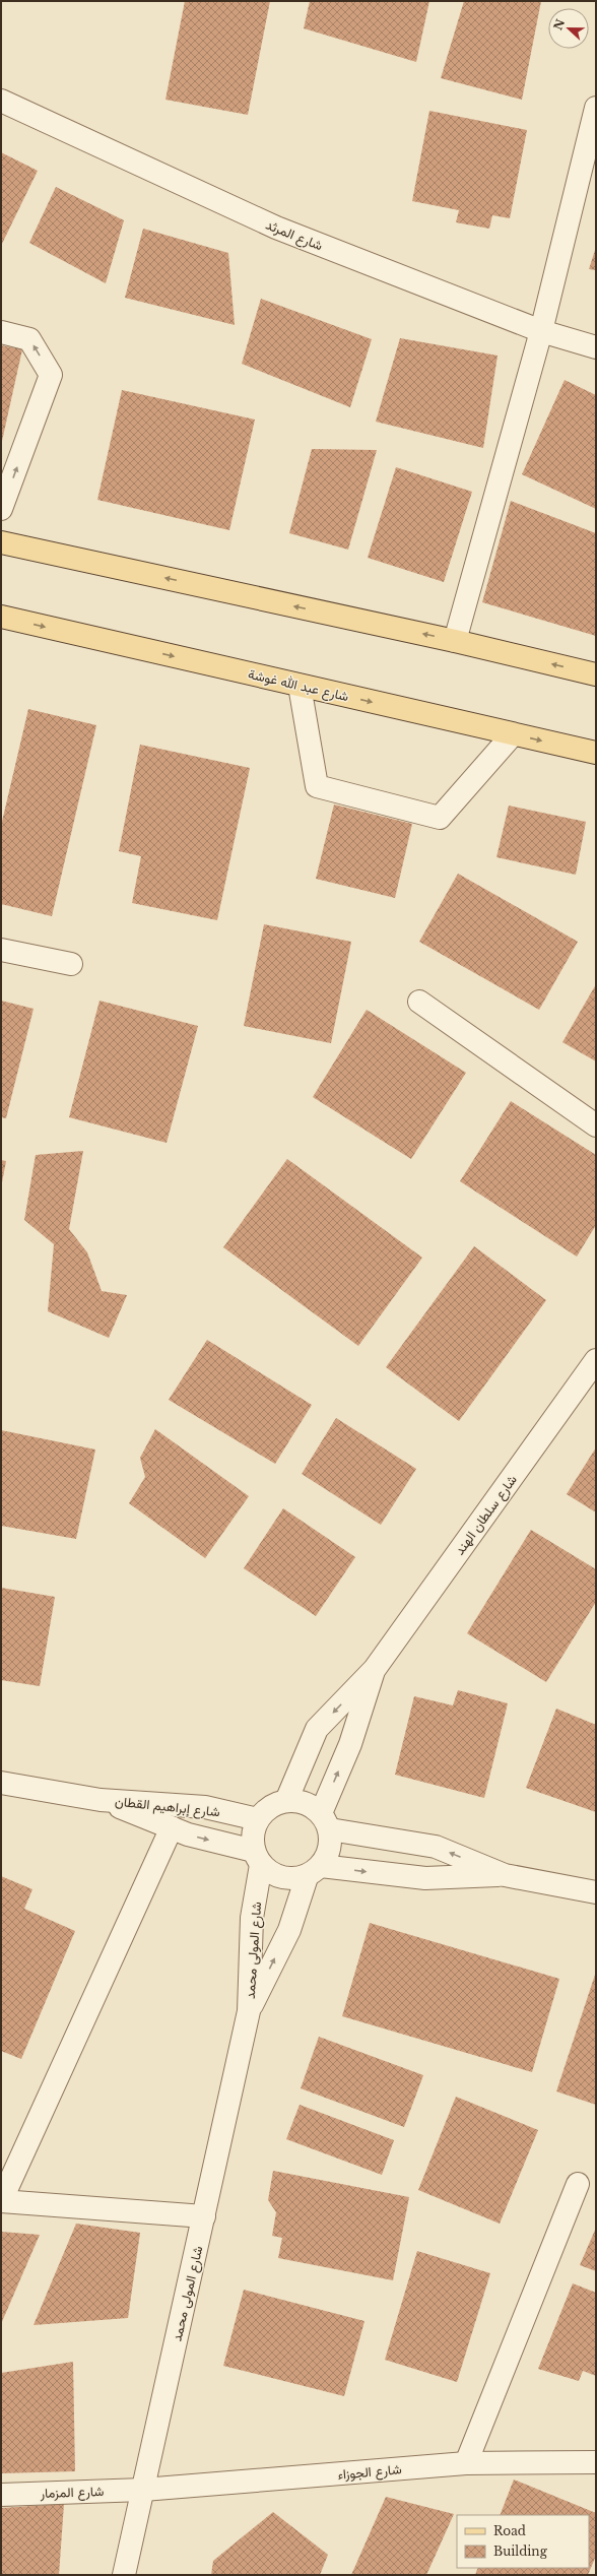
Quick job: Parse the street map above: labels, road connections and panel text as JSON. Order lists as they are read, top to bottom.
{
  "streets": {
    "main road": ["شارع عبد الله غوشة"],
    "street": [
      "شارع المرثد",
      "شارع سلطان الهند",
      "شارع إبراهيم القطان",
      "شارع المولى محمد",
      "شارع الجوزاء",
      "شارع المزمار"
    ]
  },
  "crossings": [
    ["شارع سلطان الهند", "شارع إبراهيم القطان"],
    ["شارع سلطان الهند", "شارع المولى محمد"],
    ["شارع إبراهيم القطان", "شارع المولى محمد"],
    ["شارع المولى محمد", "شارع الجوزاء"],
    ["شارع المولى محمد", "شارع المزمار"],
    ["شارع الجوزاء", "شارع المزمار"]
  ],
  "legend": ["Road", "Building"],
  "north": "left"
}
